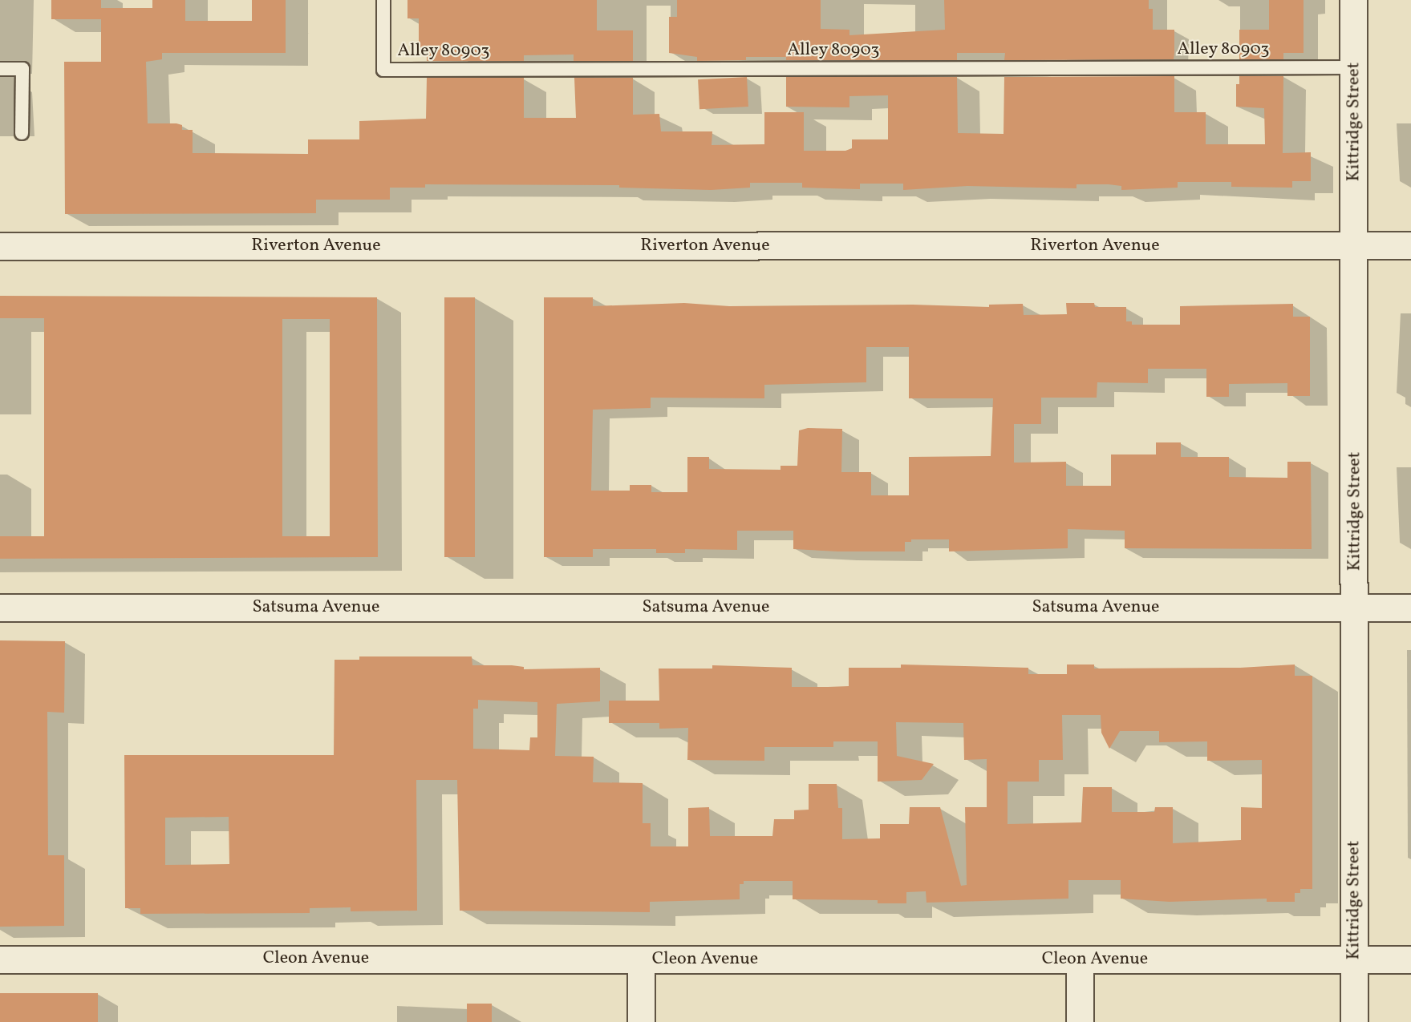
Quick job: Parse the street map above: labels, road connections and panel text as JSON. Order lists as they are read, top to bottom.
{
  "streets": {
    "street": [
      "Kittridge Street",
      "Riverton Avenue",
      "Satsuma Avenue",
      "Cleon Avenue"
    ],
    "lane": ["Alley 80903"]
  },
  "crossings": [
    ["Alley 80903", "Kittridge Street"],
    ["Kittridge Street", "Riverton Avenue"],
    ["Kittridge Street", "Satsuma Avenue"],
    ["Kittridge Street", "Cleon Avenue"]
  ]
}
